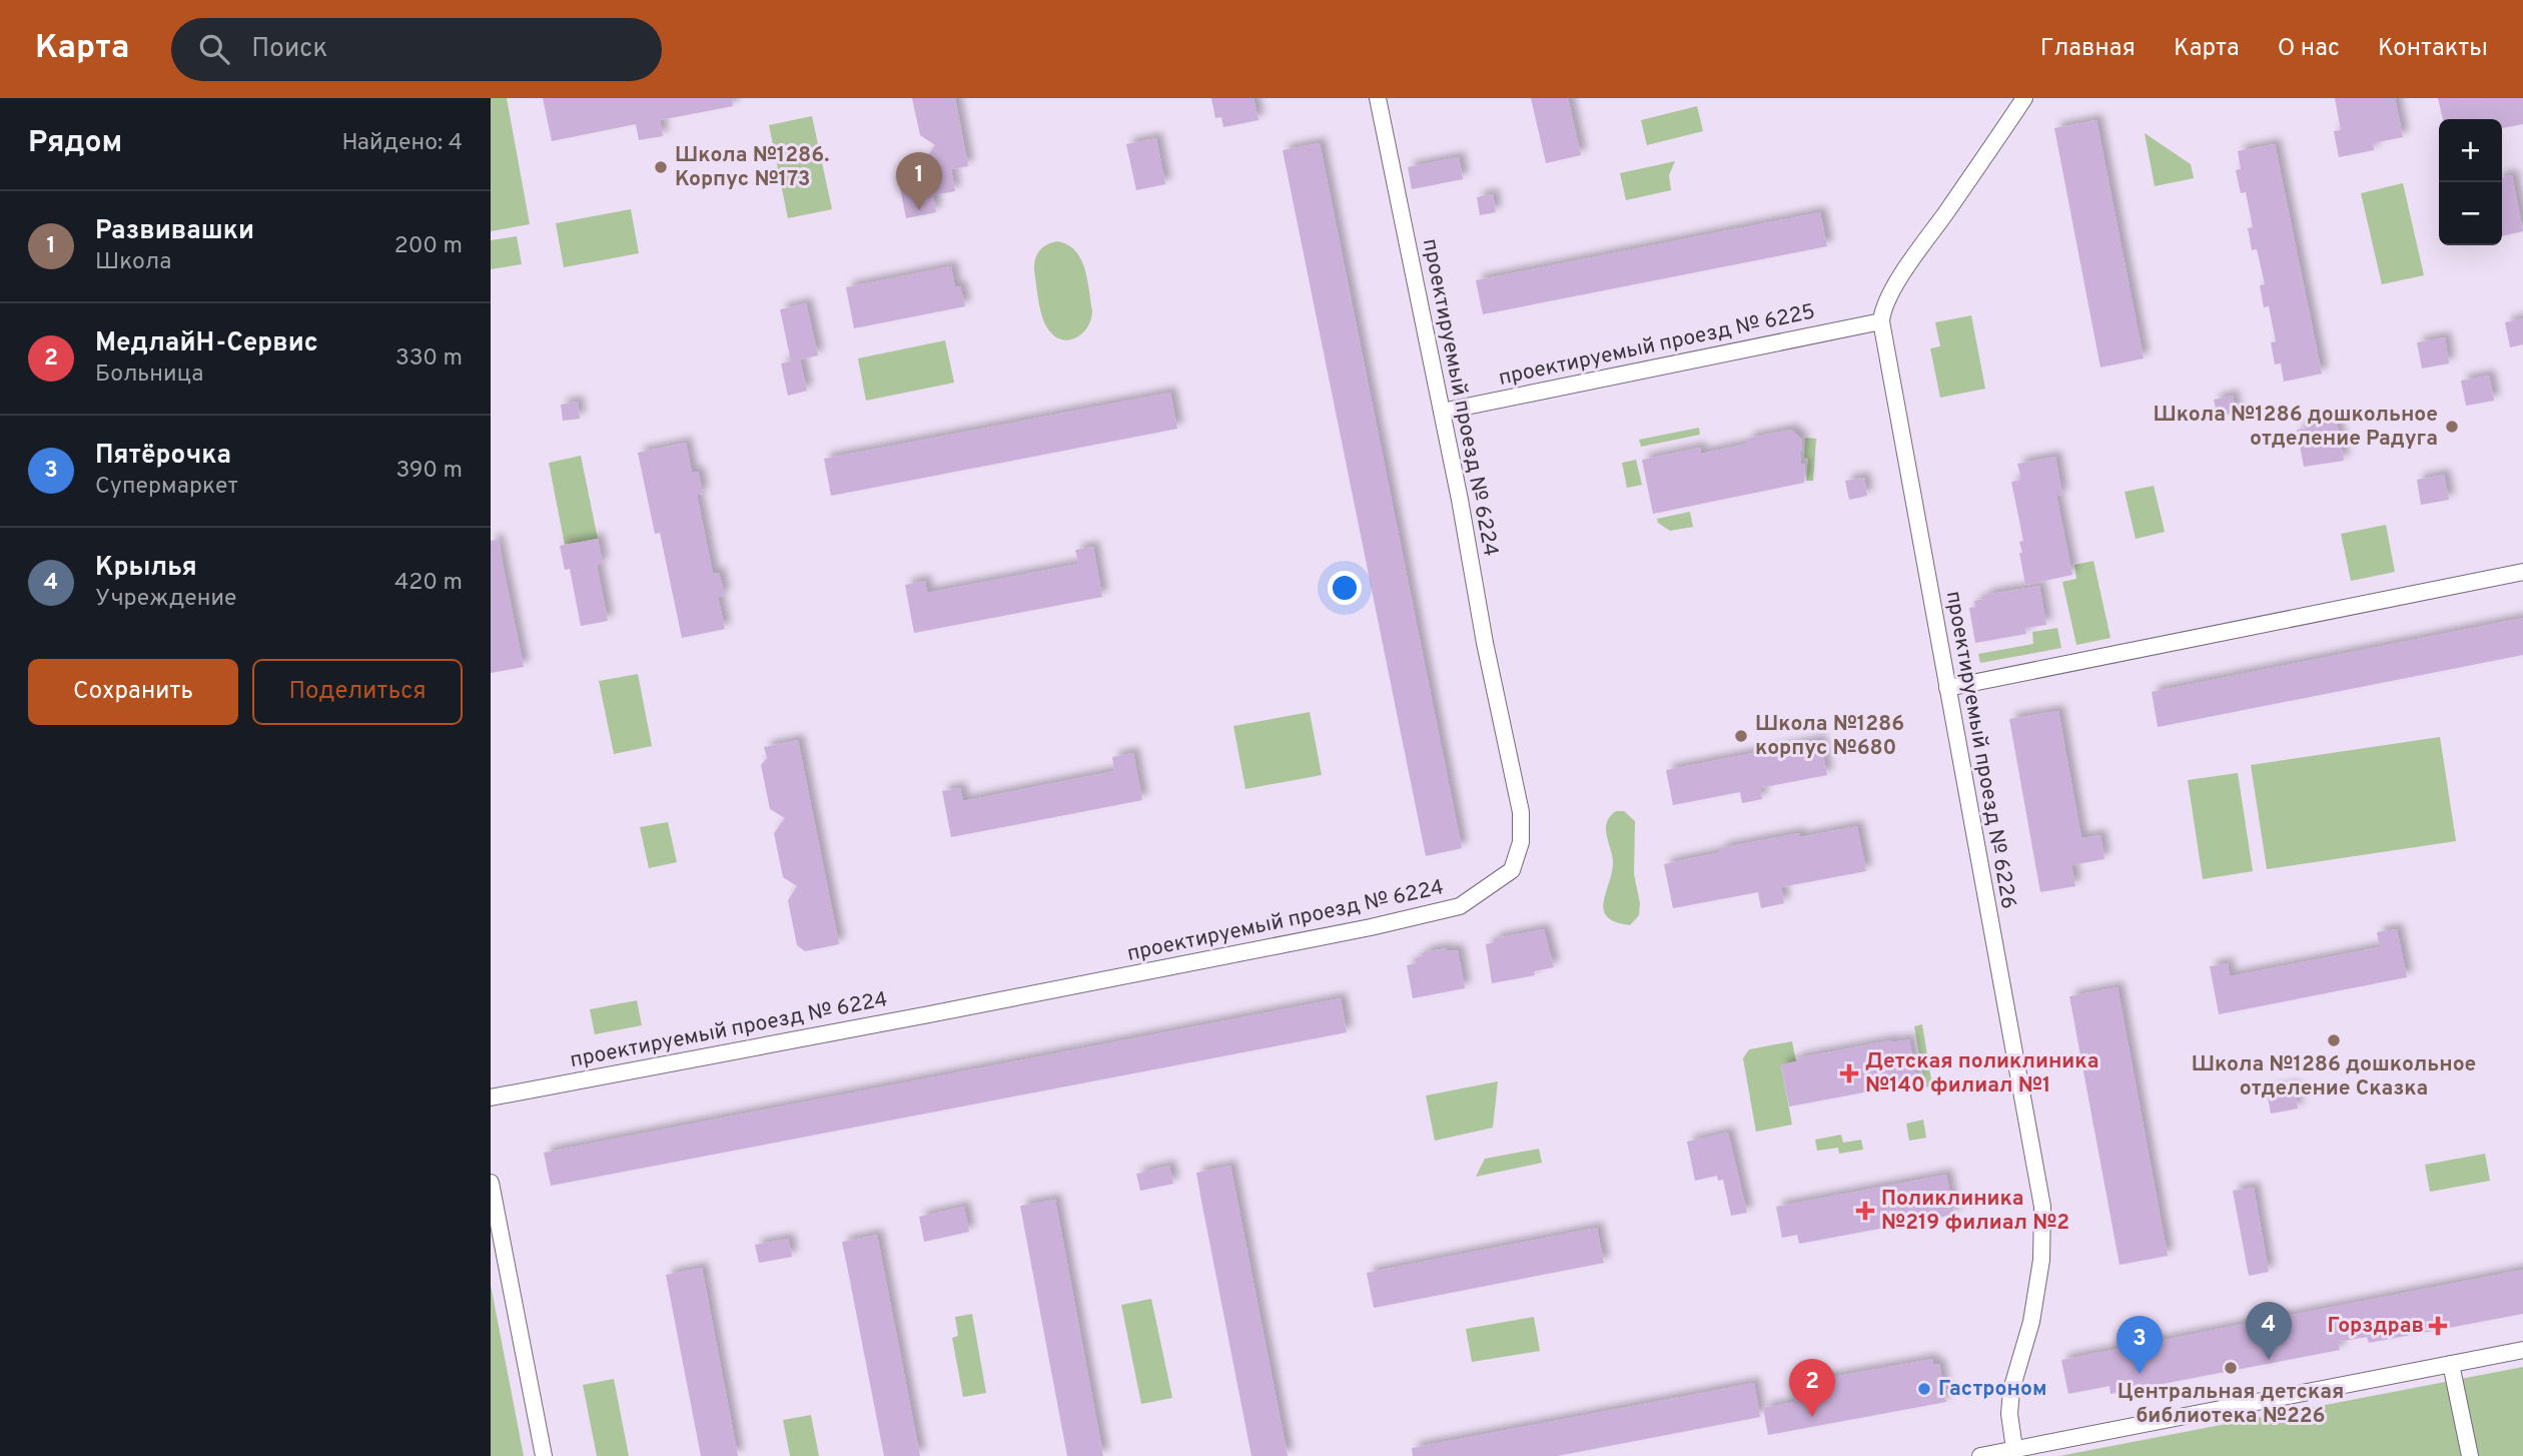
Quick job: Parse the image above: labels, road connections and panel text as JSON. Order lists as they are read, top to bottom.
{
  "streets": {
    "street": ["проектируемый проезд № 6225", "проектируемый проезд № 6224", "проектируемый проезд № 6226"]
  },
  "crossings": [
    ["проектируемый проезд № 6225", "проектируемый проезд № 6224"],
    ["проектируемый проезд № 6225", "проектируемый проезд № 6226"]
  ],
  "places": {
    "other": [
      "Школа №1286. Корпус №173",
      "Школа №1286 дошкольное отделение Радуга",
      "Школа №1286 корпус №680",
      "Школа №1286 дошкольное отделение Сказка",
      "Центральная детская библиотека №226",
      "Гастроном"
    ],
    "health": ["Детская поликлиника №140 филиал №1", "Поликлиника №219 филиал №2", "Горздрав"]
  },
  "page": {
    "header": "Карта",
    "search": "Поиск",
    "nav": [
      "Главная",
      "Карта",
      "О нас",
      "Контакты"
    ],
    "heading": ["Рядом", "Найдено: 4"],
    "map_buttons": ["+", "−"],
    "pins": [
      "1",
      "4",
      "3",
      "2"
    ],
    "list": [
      {
        "mark": "1",
        "name": "Развивашки",
        "note": "Школа",
        "value": "200 m"
      },
      {
        "mark": "2",
        "name": "МедлайН-Сервис",
        "note": "Больница",
        "value": "330 m"
      },
      {
        "mark": "3",
        "name": "Пятёрочка",
        "note": "Супермаркет",
        "value": "390 m"
      },
      {
        "mark": "4",
        "name": "Крылья",
        "note": "Учреждение",
        "value": "420 m"
      }
    ],
    "buttons": ["Сохранить", "Поделиться"]
  }
}
